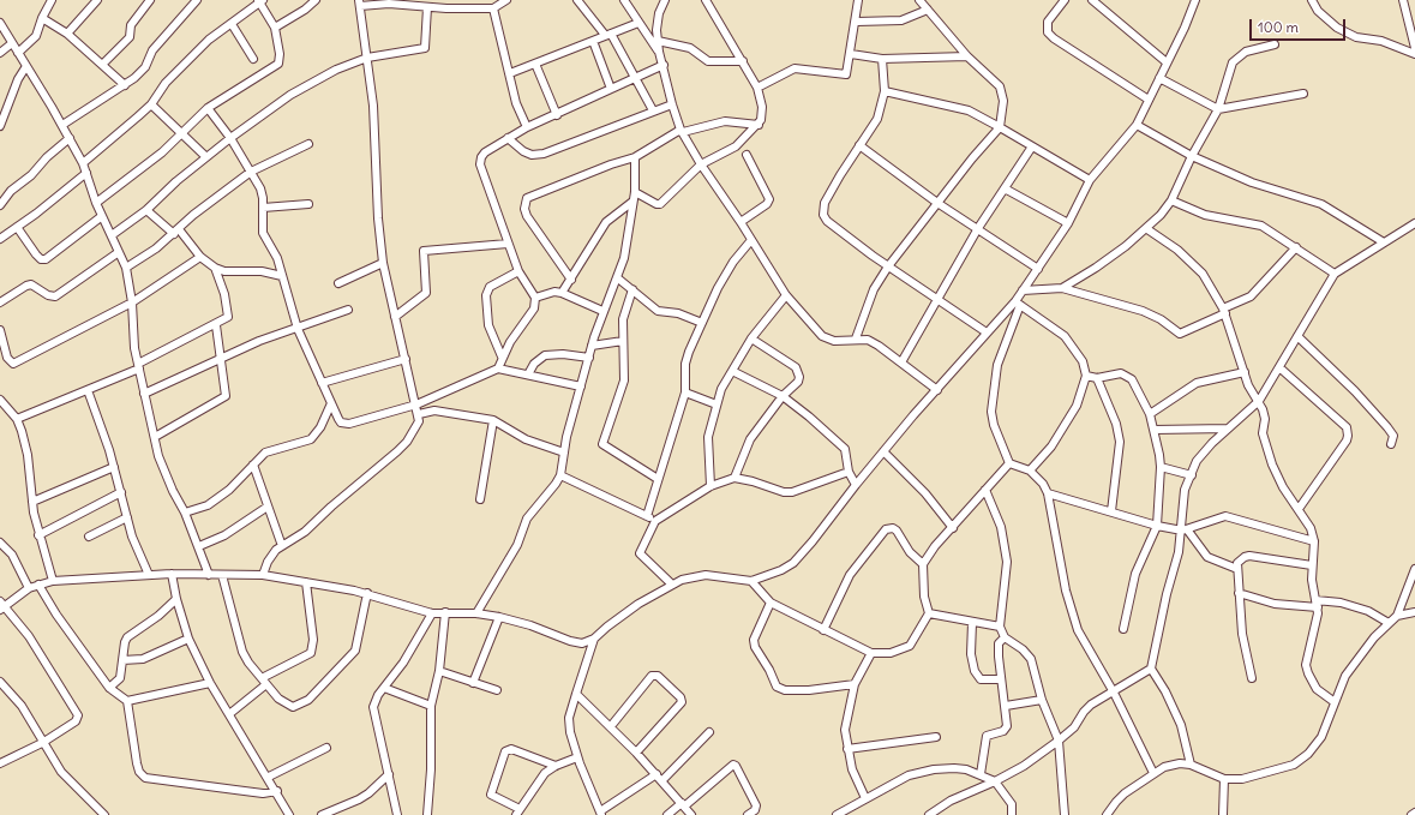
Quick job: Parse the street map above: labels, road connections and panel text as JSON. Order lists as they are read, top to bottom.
{
  "scale_bar": "100 m"
}
